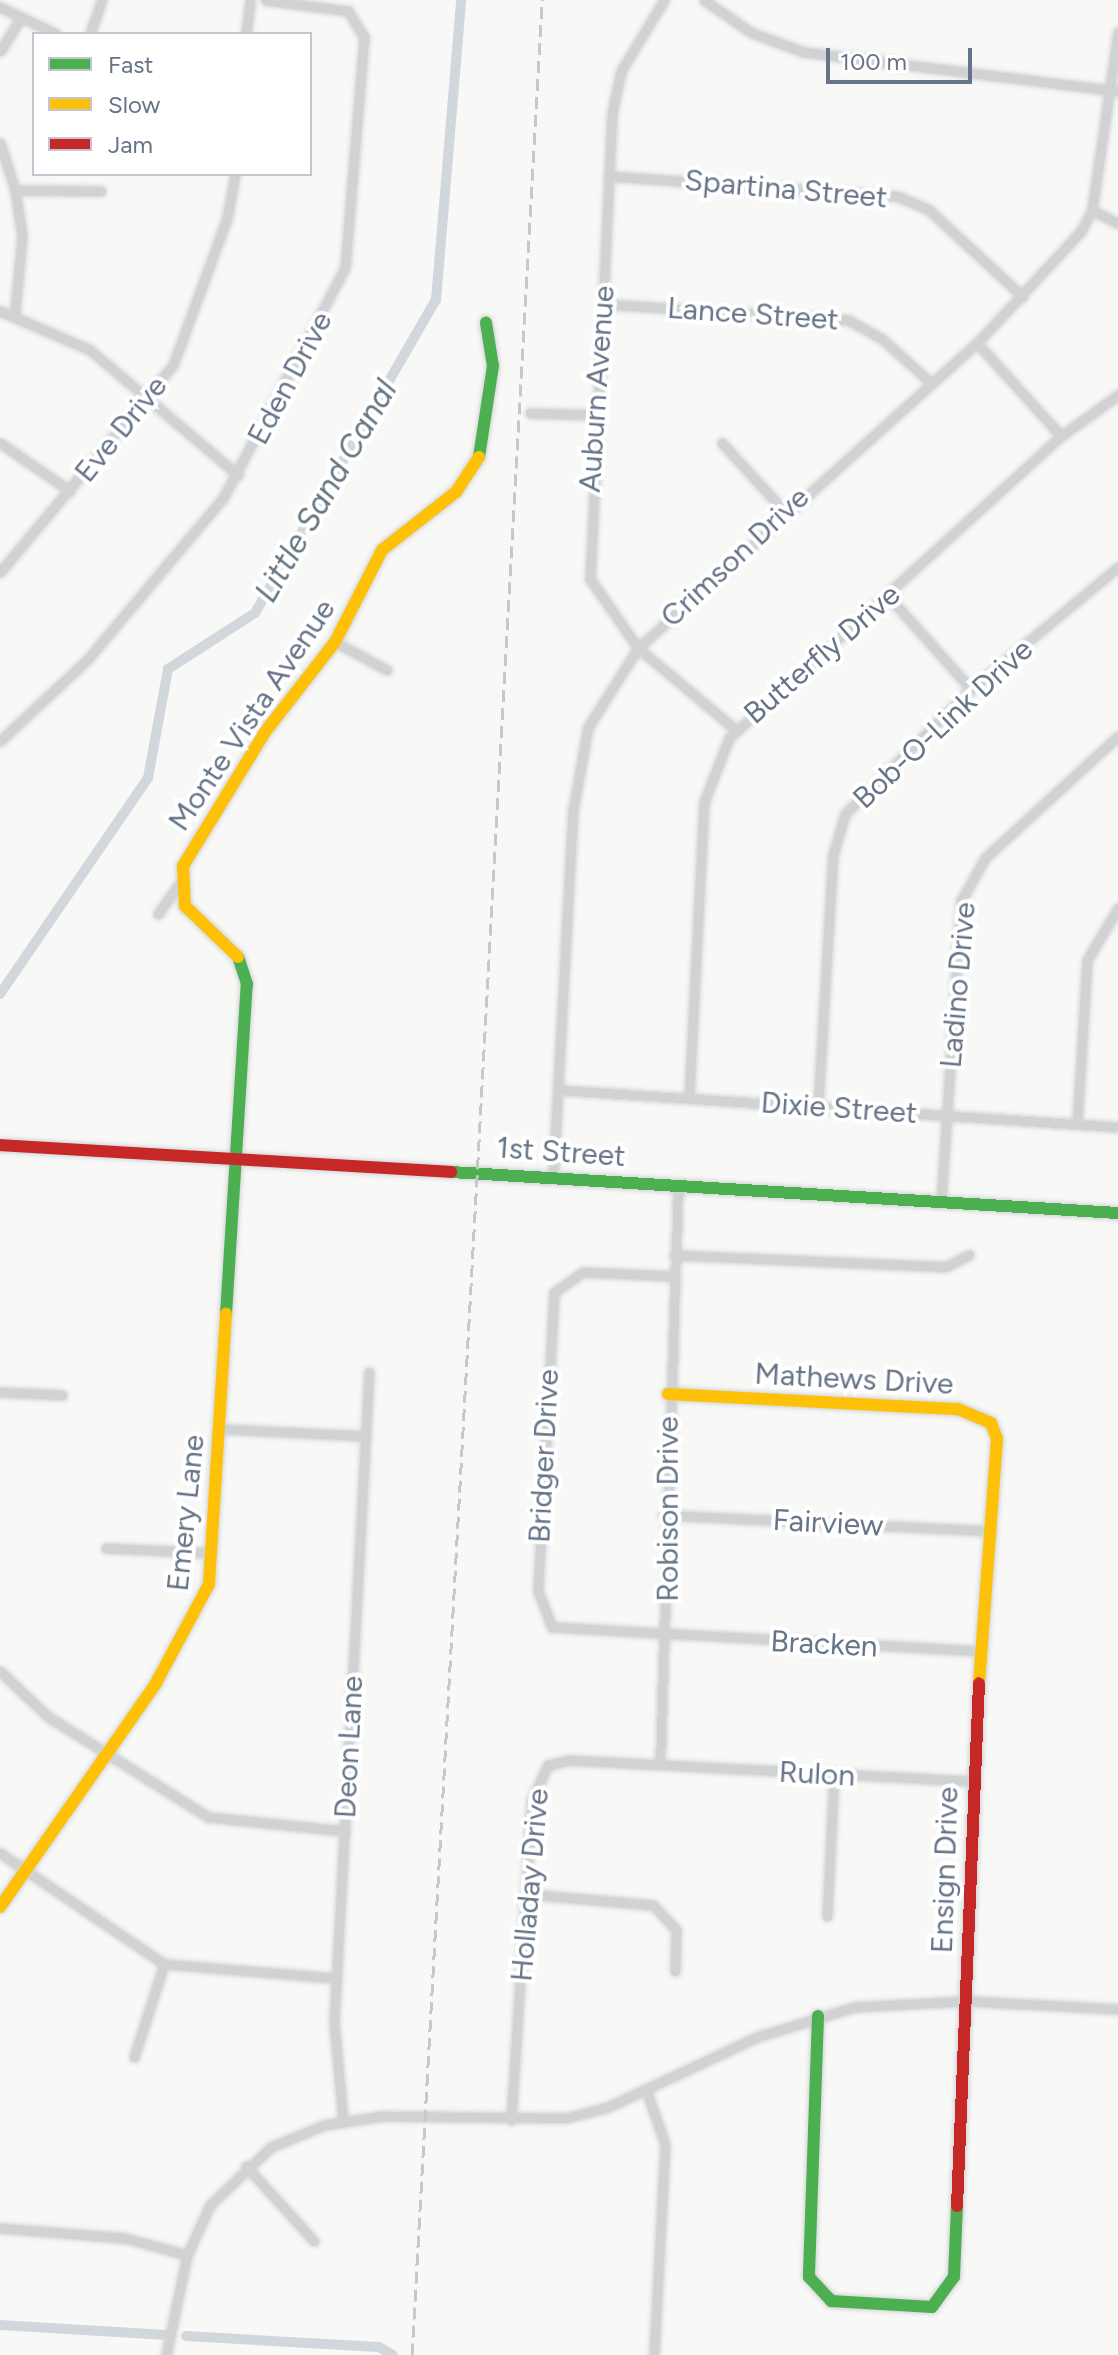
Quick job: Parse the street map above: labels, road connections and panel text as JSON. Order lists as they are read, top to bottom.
{
  "streets": {
    "street": [
      "Spartina Street",
      "Lance Street",
      "Eden Drive",
      "Auburn Avenue",
      "Eve Drive",
      "Crimson Drive",
      "Butterfly Drive",
      "Monte Vista Avenue",
      "Bob-O-Link Drive",
      "Ladino Drive",
      "Dixie Street",
      "1st Street",
      "Mathews Drive",
      "Bridger Drive",
      "Robison Drive",
      "Emery Lane",
      "Fairview",
      "Bracken",
      "Deon Lane",
      "Rulon",
      "Ensign Drive",
      "Holladay Drive"
    ]
  },
  "crossings": [
    ["Spartina Street", "Auburn Avenue"],
    ["Spartina Street", "Crimson Drive"],
    ["Lance Street", "Auburn Avenue"],
    ["Lance Street", "Crimson Drive"],
    ["Auburn Avenue", "Crimson Drive"],
    ["Auburn Avenue", "Butterfly Drive"],
    ["Crimson Drive", "Dixie Street"],
    ["Crimson Drive", "1st Street"],
    ["Butterfly Drive", "Dixie Street"],
    ["Bob-O-Link Drive", "Dixie Street"],
    ["Ladino Drive", "Dixie Street"],
    ["Ladino Drive", "1st Street"],
    ["1st Street", "Robison Drive"],
    ["1st Street", "Emery Lane"],
    ["Mathews Drive", "Robison Drive"],
    ["Mathews Drive", "Ensign Drive"],
    ["Bridger Drive", "Robison Drive"],
    ["Bridger Drive", "Bracken"],
    ["Robison Drive", "Fairview"],
    ["Robison Drive", "Bracken"],
    ["Robison Drive", "Rulon"],
    ["Robison Drive", "Holladay Drive"],
    ["Fairview", "Ensign Drive"],
    ["Bracken", "Ensign Drive"],
    ["Rulon", "Ensign Drive"],
    ["Rulon", "Holladay Drive"]
  ],
  "water": ["Little Sand Canal"],
  "legend": ["Fast", "Slow", "Jam"],
  "scale_bar": "100 m"
}
